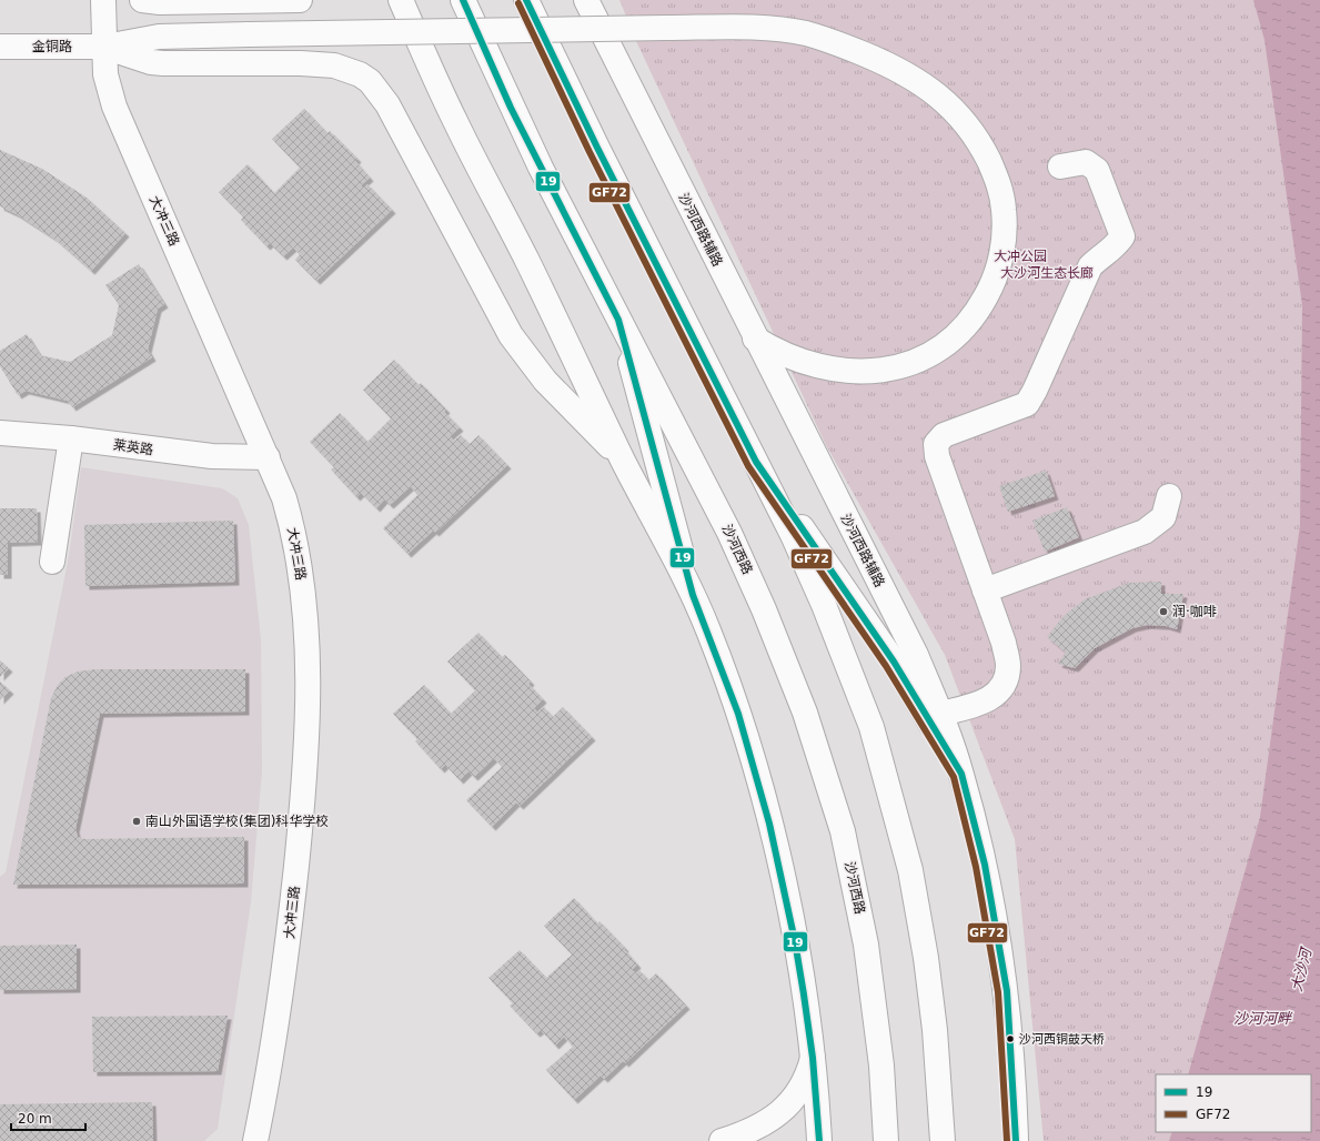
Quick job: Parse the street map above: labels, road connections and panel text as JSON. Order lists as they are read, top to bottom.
{
  "streets": {
    "main road": [
      "金铜路",
      "大冲三路",
      "沙河西路辅路",
      "莱英路",
      "沙河西路"
    ]
  },
  "crossings": [
    ["金铜路", "大冲三路"],
    ["大冲三路", "莱英路"]
  ],
  "water": ["大沙河", "沙河河畔"],
  "parks": ["大冲公园", "大沙河生态长廊"],
  "places": ["润·咖啡", "南山外国语学校(集团)科华学校", "沙河西铜鼓天桥"],
  "lines": ["transit line 19", "transit line GF72"],
  "legend": ["19", "GF72"],
  "scale_bar": "20 m"
}
